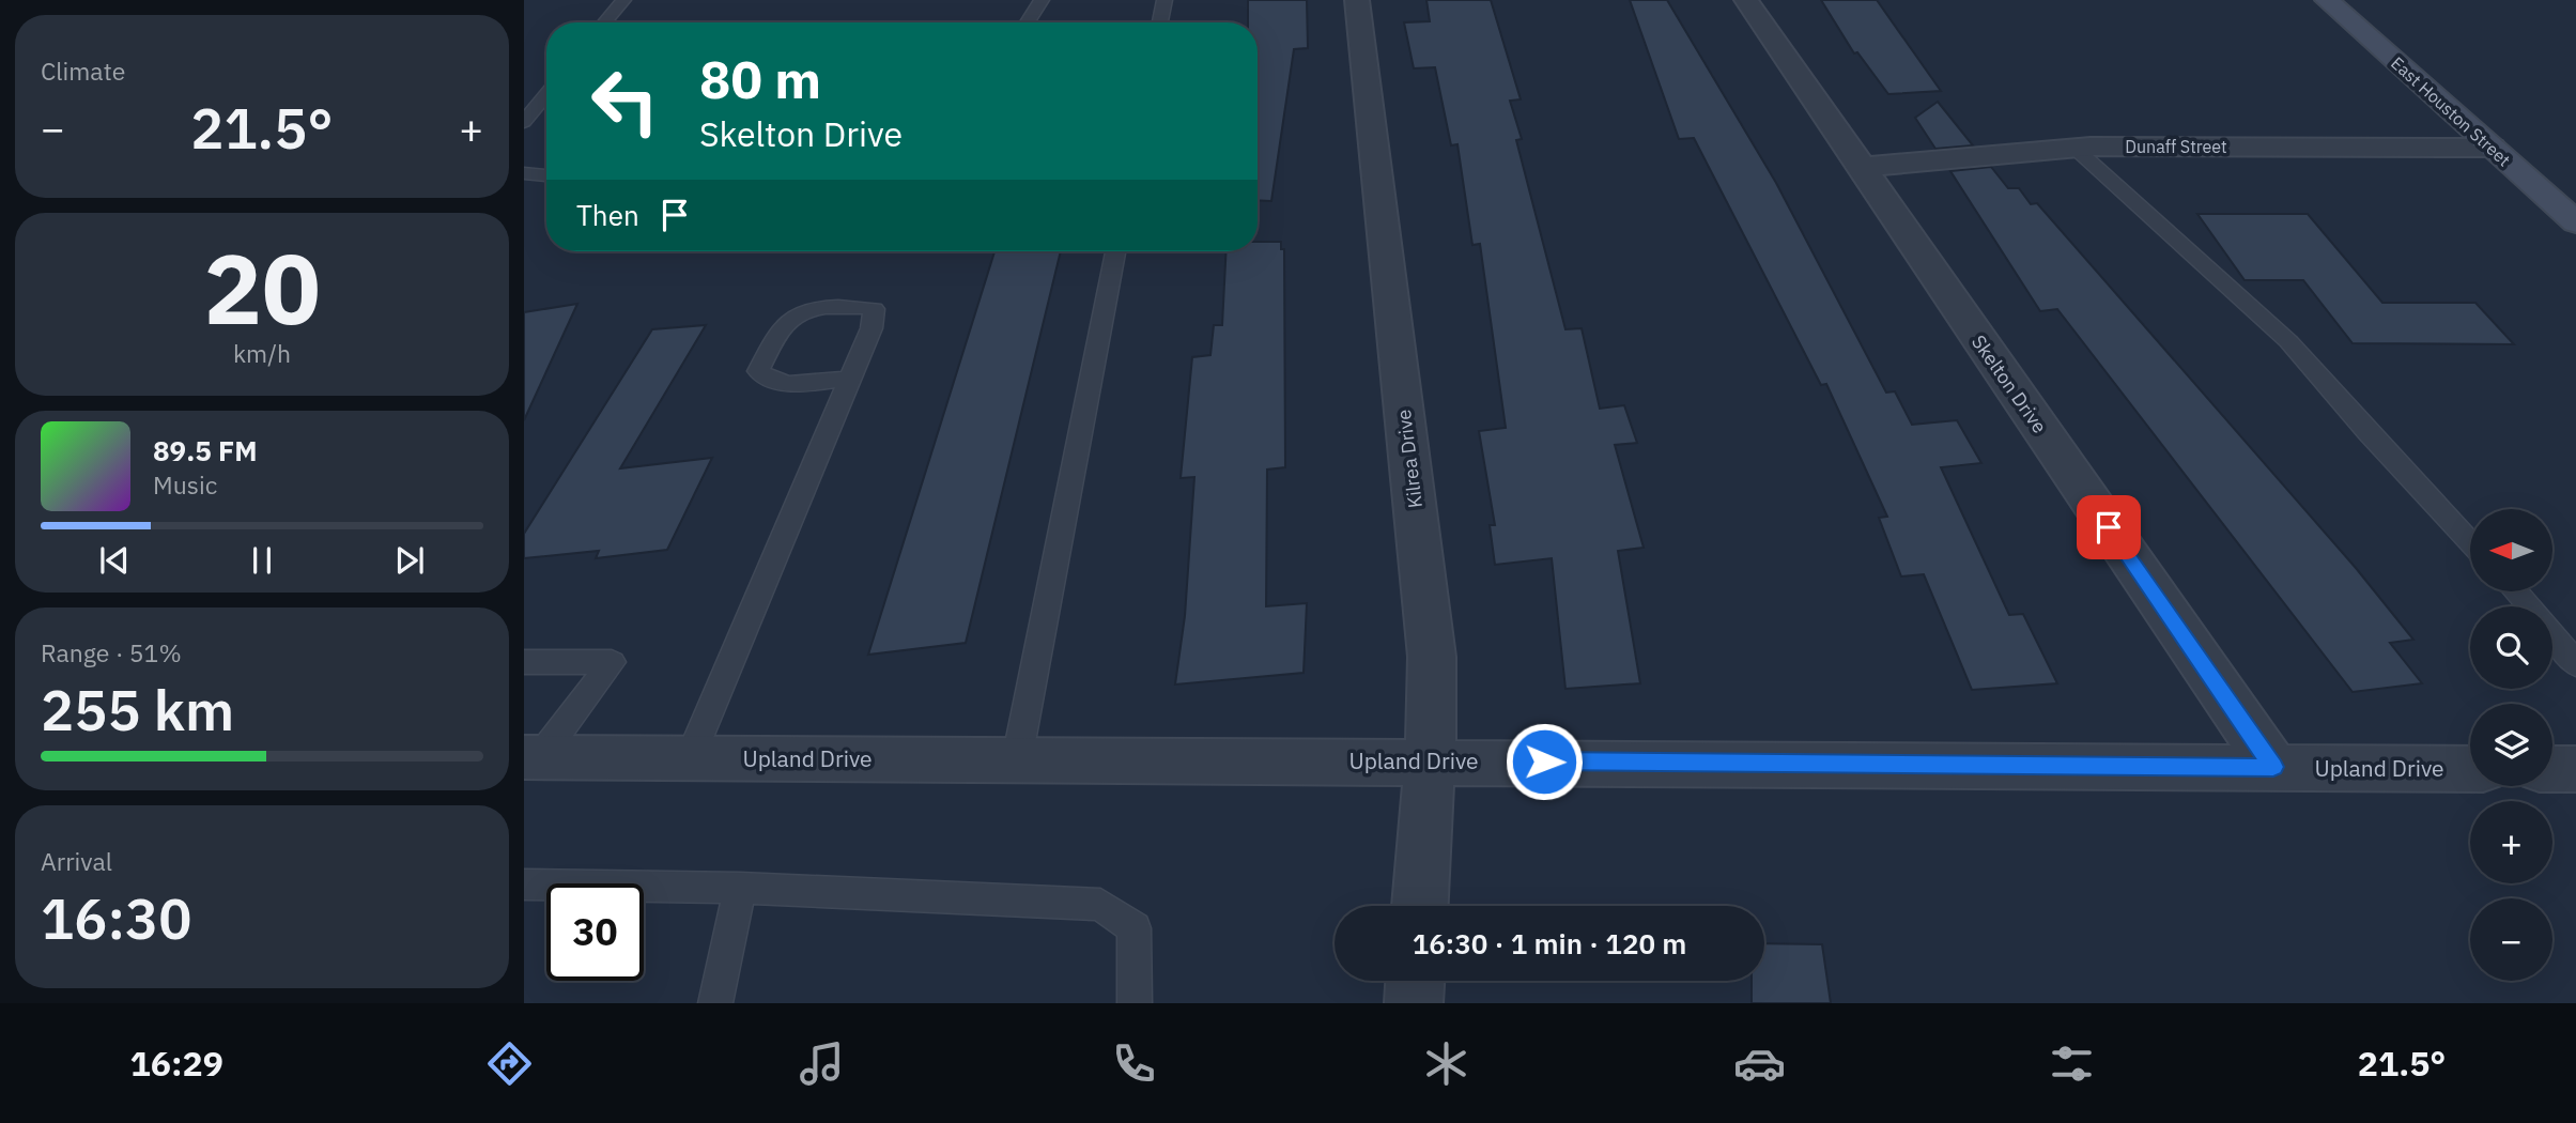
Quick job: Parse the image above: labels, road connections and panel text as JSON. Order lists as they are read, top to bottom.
{
  "streets": {
    "main road": ["East Houston Street"],
    "street": [
      "Dunaff Street",
      "Skelton Drive",
      "Kilrea Drive",
      "Upland Drive"
    ]
  },
  "crossings": [
    ["East Houston Street", "Dunaff Street"],
    ["Dunaff Street", "Skelton Drive"],
    ["Skelton Drive", "Upland Drive"],
    ["Kilrea Drive", "Upland Drive"]
  ],
  "north": "left",
  "page": {
    "tile": [
      "Climate",
      ["20", "km/h"],
      ["Range · 51%", "255 km"],
      ["Arrival", "16:30"]
    ],
    "turn": ["80 m", "Skelton Drive"],
    "heat": ["−", "21.5°", "+"],
    "then": "Then",
    "song": ["89.5 FM", "Music"],
    "map_buttons": ["+", "−"],
    "limit": "30",
    "trip": "16:30 · 1 min · 120 m",
    "tabs": ["16:29", "21.5°"]
  }
}
